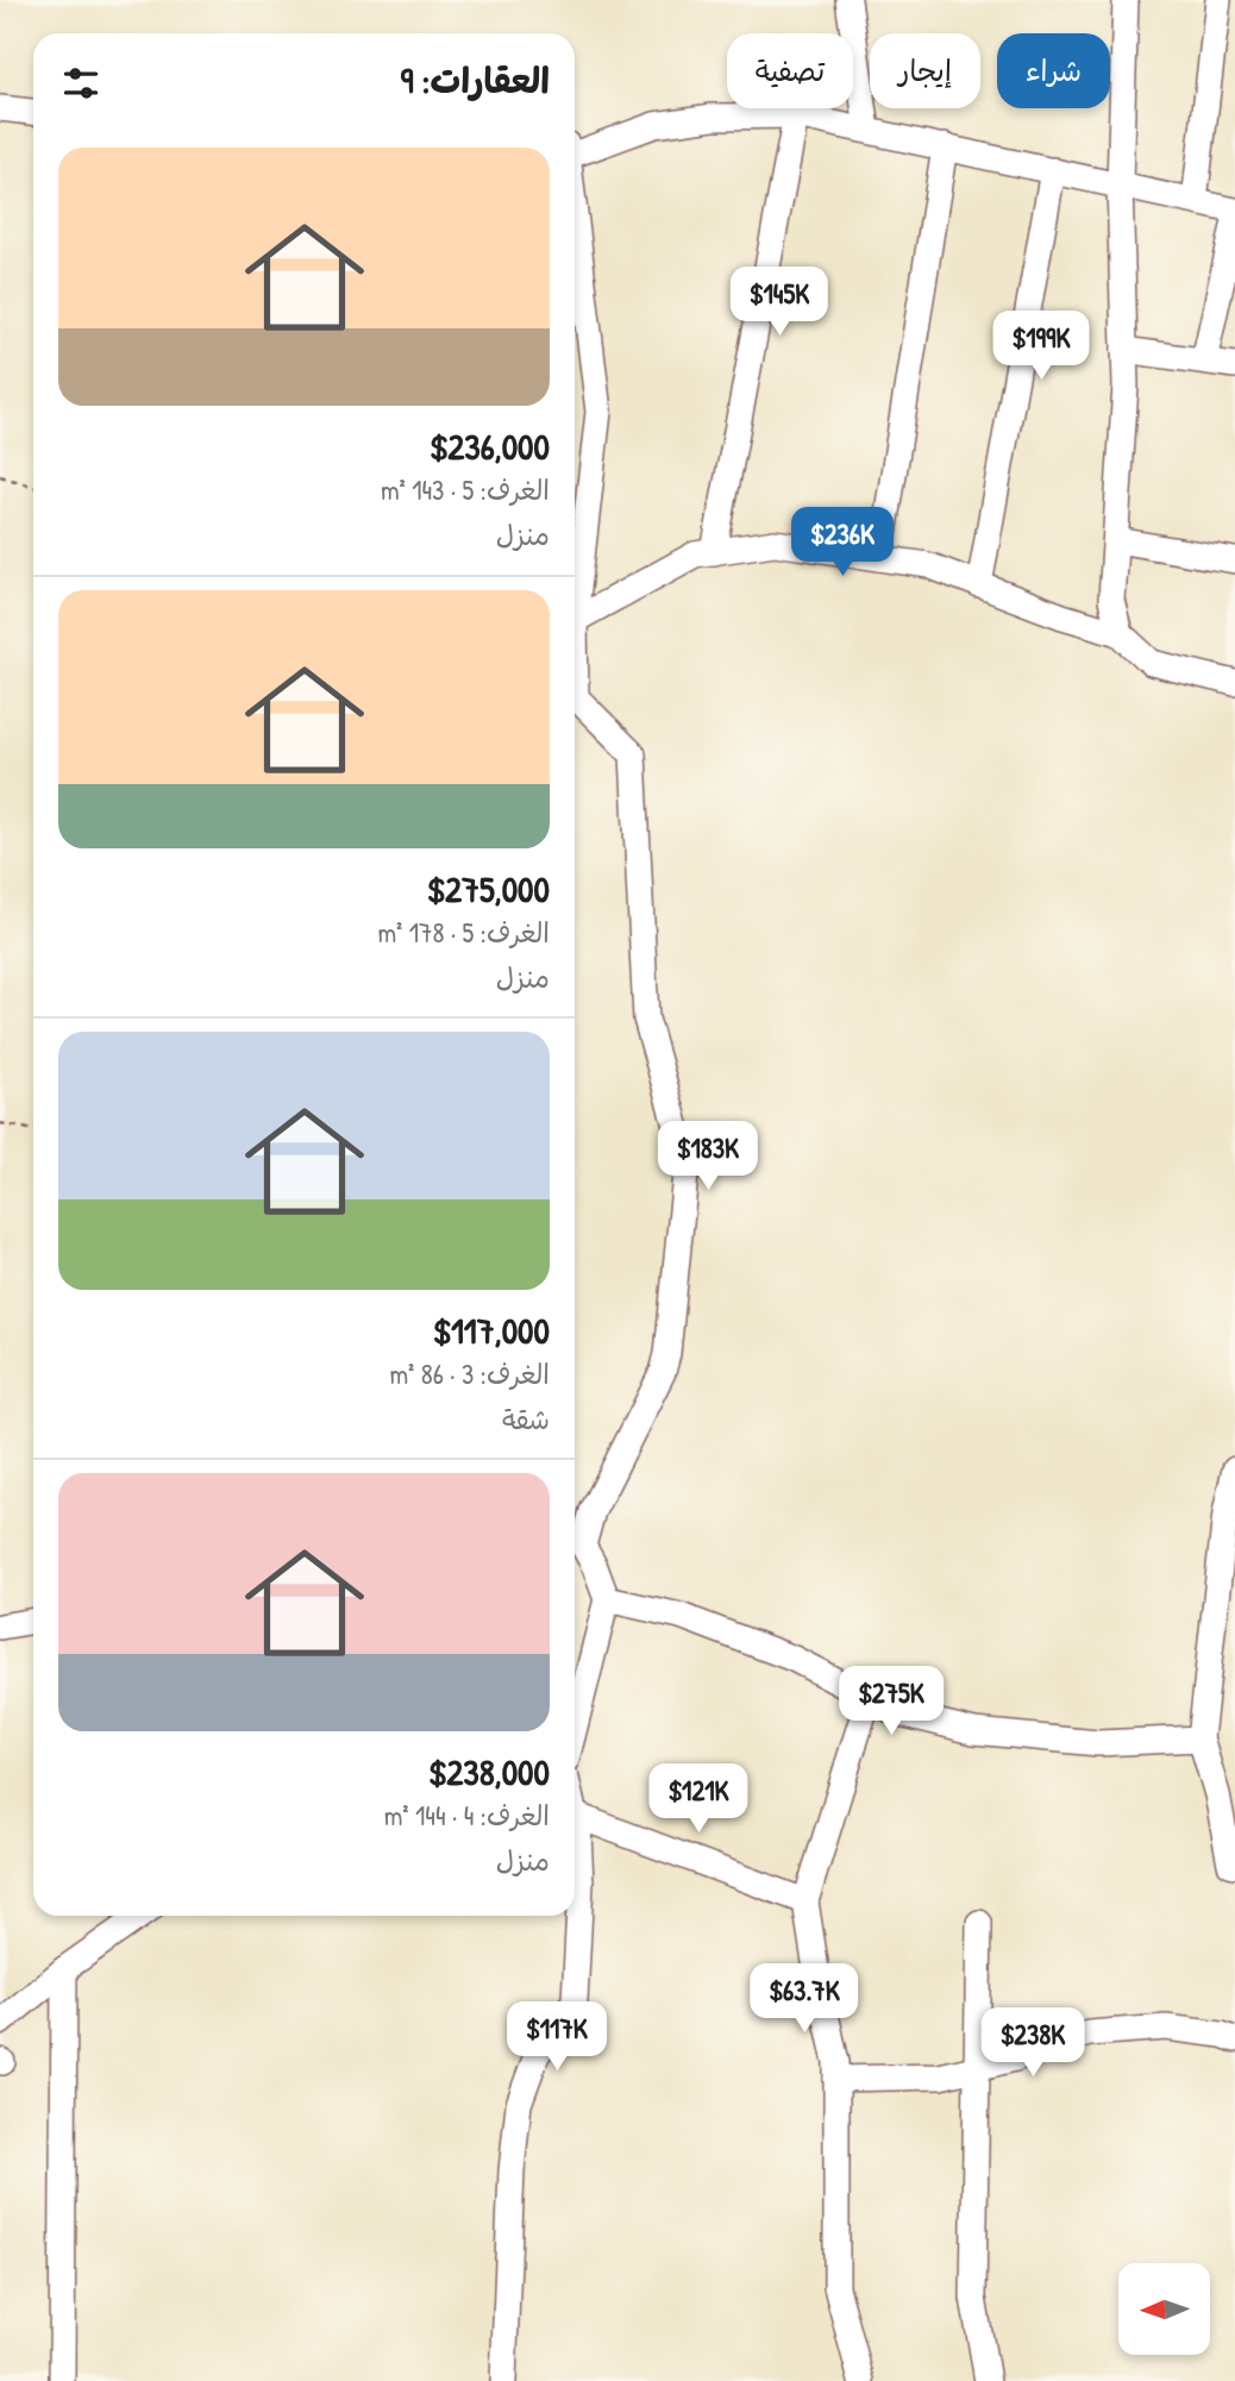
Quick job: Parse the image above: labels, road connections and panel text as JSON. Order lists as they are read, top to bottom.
{
  "north": "left",
  "page": {
    "chip": ["شراء", "إيجار", "تصفية"],
    "heading": "العقارات: 9",
    "list": [
      {
        "name": "$236,000",
        "note": "الغرف: 5 · 143 m² · منزل"
      },
      {
        "name": "$275,000",
        "note": "الغرف: 5 · 178 m² · منزل"
      },
      {
        "name": "$117,000",
        "note": "الغرف: 3 · 86 m² · شقة"
      },
      {
        "name": "$238,000",
        "note": "الغرف: 4 · 144 m² · منزل"
      }
    ],
    "price": [
      "$145K",
      "$199K",
      "$236K",
      "$183K",
      "$275K",
      "$121K",
      "$63.7K",
      "$117K",
      "$238K"
    ]
  }
}
